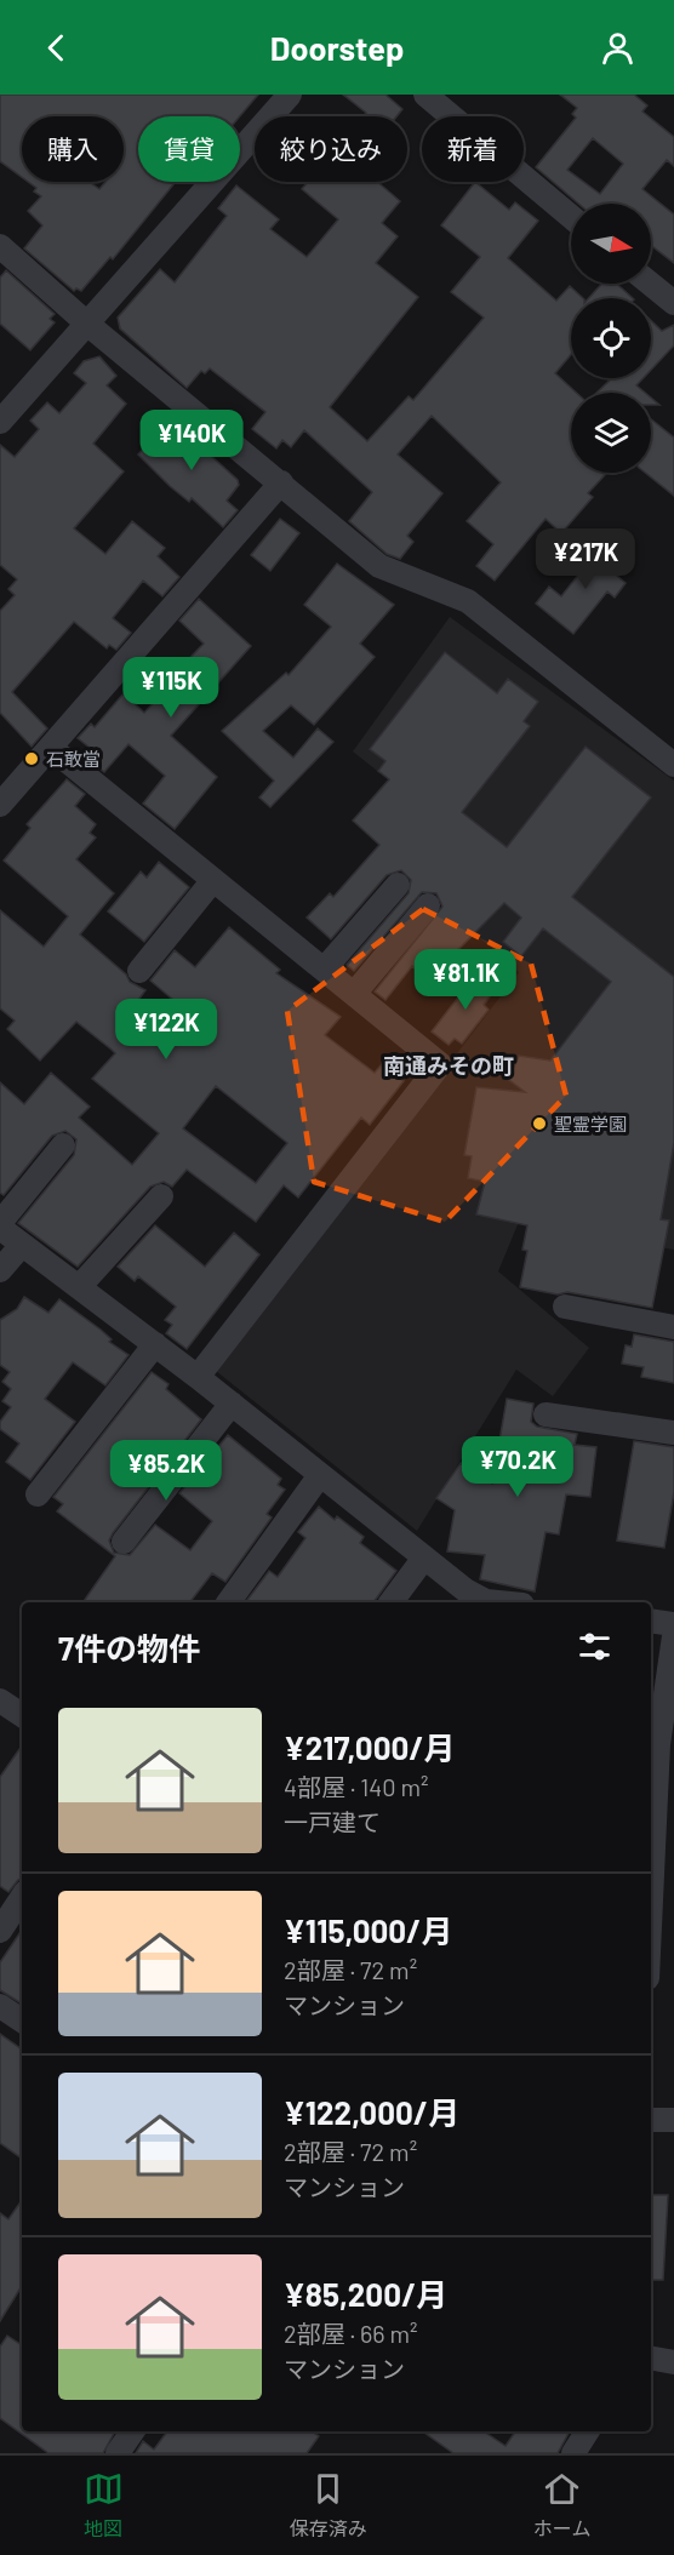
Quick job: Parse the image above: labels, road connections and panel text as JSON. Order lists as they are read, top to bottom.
{
  "districts": ["南通みその町"],
  "places": ["石敢當", "聖霊学園"],
  "north": "right",
  "page": {
    "header": "Doorstep",
    "chip": [
      "購入",
      "賃貸",
      "絞り込み",
      "新着"
    ],
    "price": [
      "¥140K",
      "¥217K",
      "¥115K",
      "¥81.1K",
      "¥122K",
      "¥70.2K",
      "¥85.2K"
    ],
    "heading": "7件の物件",
    "list": [
      {
        "name": "¥217,000/月",
        "note": "4部屋 · 140 m² · 一戸建て"
      },
      {
        "name": "¥115,000/月",
        "note": "2部屋 · 72 m² · マンション"
      },
      {
        "name": "¥122,000/月",
        "note": "2部屋 · 72 m² · マンション"
      },
      {
        "name": "¥85,200/月",
        "note": "2部屋 · 66 m² · マンション"
      }
    ],
    "tabs": ["地図", "保存済み", "ホーム"]
  }
}
